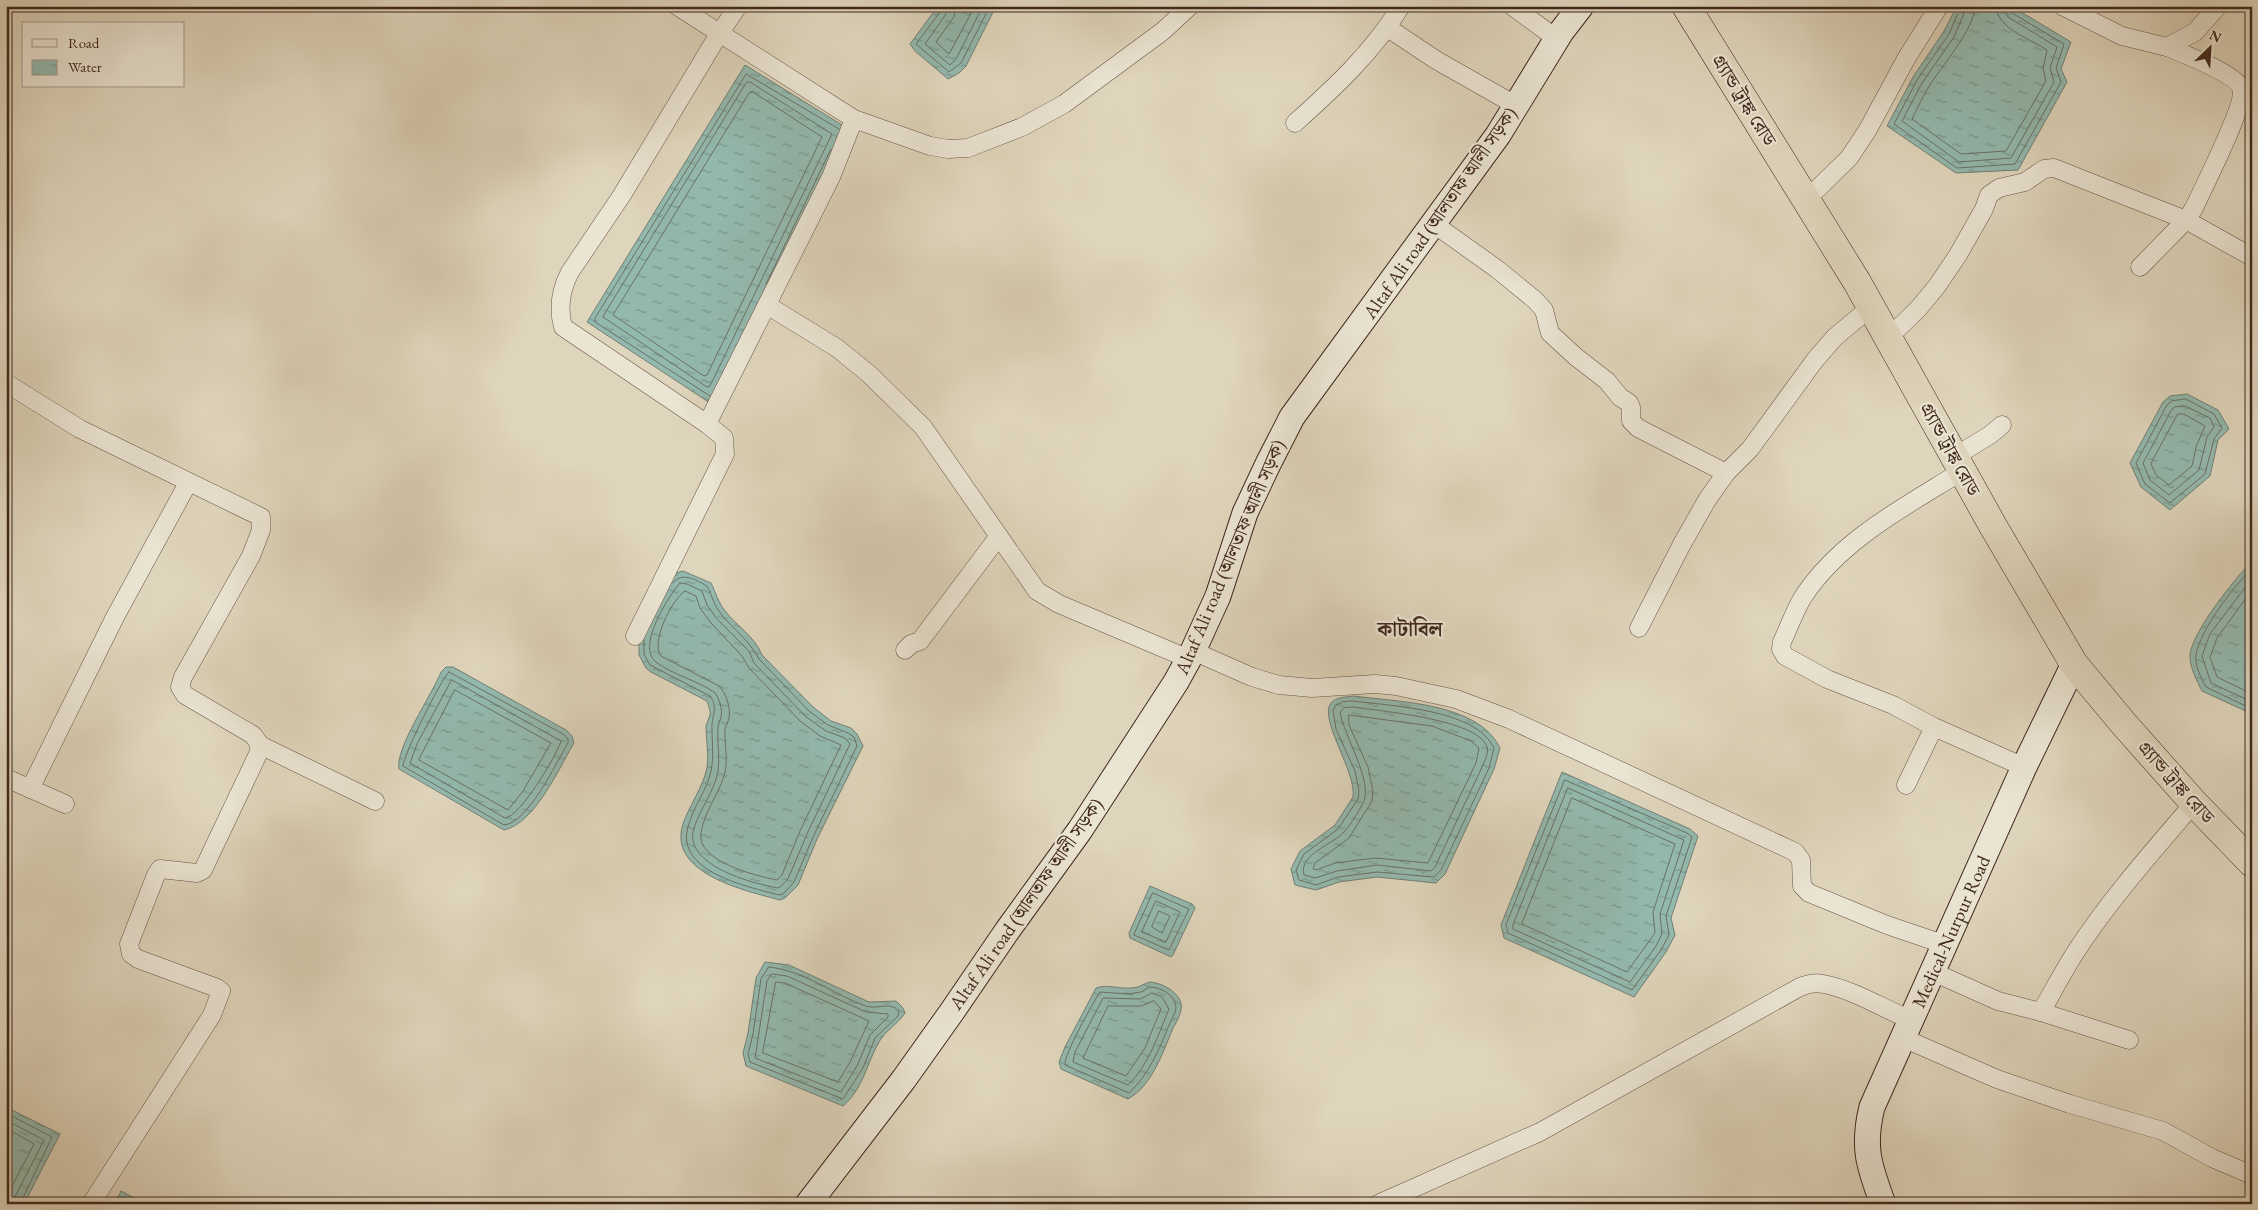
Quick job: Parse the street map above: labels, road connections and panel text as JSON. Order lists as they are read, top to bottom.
{
  "streets": {
    "highway": ["গ্র্যান্ড ট্রাঙ্ক রোড"],
    "main road": ["Altaf Ali road (আলতাফ আলী সড়ক)", "Medical-Nurpur Road"]
  },
  "crossings": [
    ["গ্র্যান্ড ট্রাঙ্ক রোড", "Medical-Nurpur Road"]
  ],
  "districts": ["কাটাবিল"],
  "legend": ["Road", "Water"],
  "north": "top right"
}
